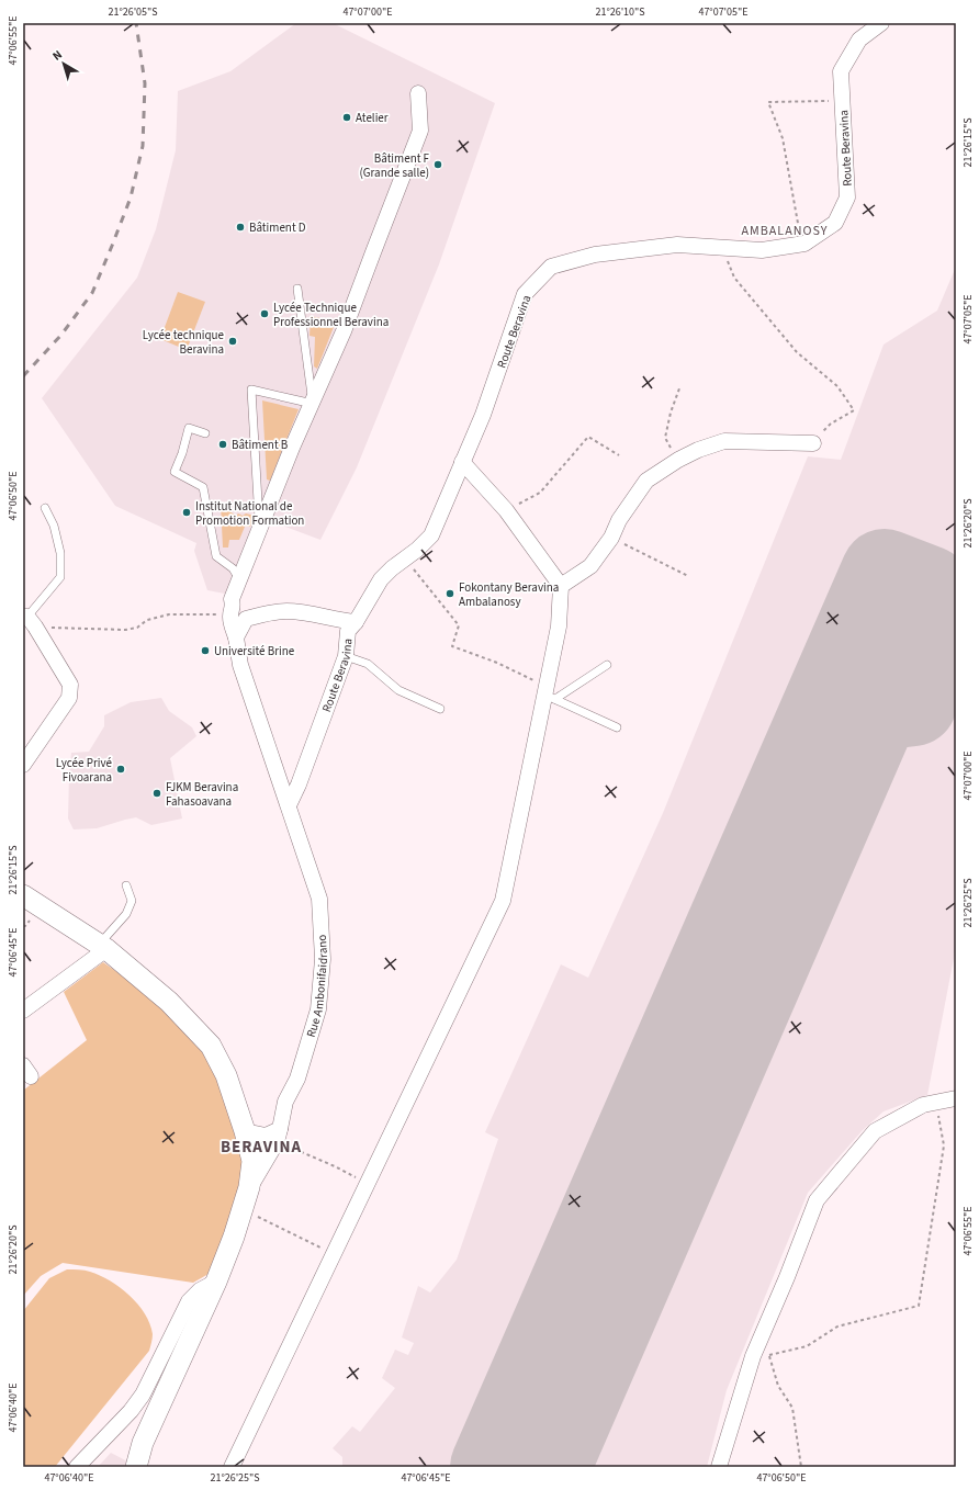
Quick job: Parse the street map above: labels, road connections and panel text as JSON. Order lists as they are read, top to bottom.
{
  "streets": {
    "street": ["Route Beravina", "Rue Ambonifaidrano"]
  },
  "crossings": [
    ["Route Beravina", "Rue Ambonifaidrano"]
  ],
  "districts": ["AMBALANOSY", "BERAVINA"],
  "places": [
    "Atelier",
    "Bâtiment F (Grande salle)",
    "Bâtiment D",
    "Lycée Technique Professionnel Beravina",
    "Lycée technique Beravina",
    "Bâtiment B",
    "Institut National de Promotion Formation",
    "Fokontany Beravina Ambalanosy",
    "Université Brine",
    "Lycée Privé Fivoarana",
    "FJKM Beravina Fahasoavana"
  ],
  "north": "top left",
  "coordinates": [
    "21°26'05\"S",
    "47°07'00\"E",
    "21°26'10\"S",
    "47°07'05\"E",
    "47°06'55\"E",
    "21°26'15\"S",
    "47°06'50\"E",
    "21°26'20\"S",
    "21°26'25\"S",
    "47°06'45\"E",
    "47°06'40\"E"
  ]
}
